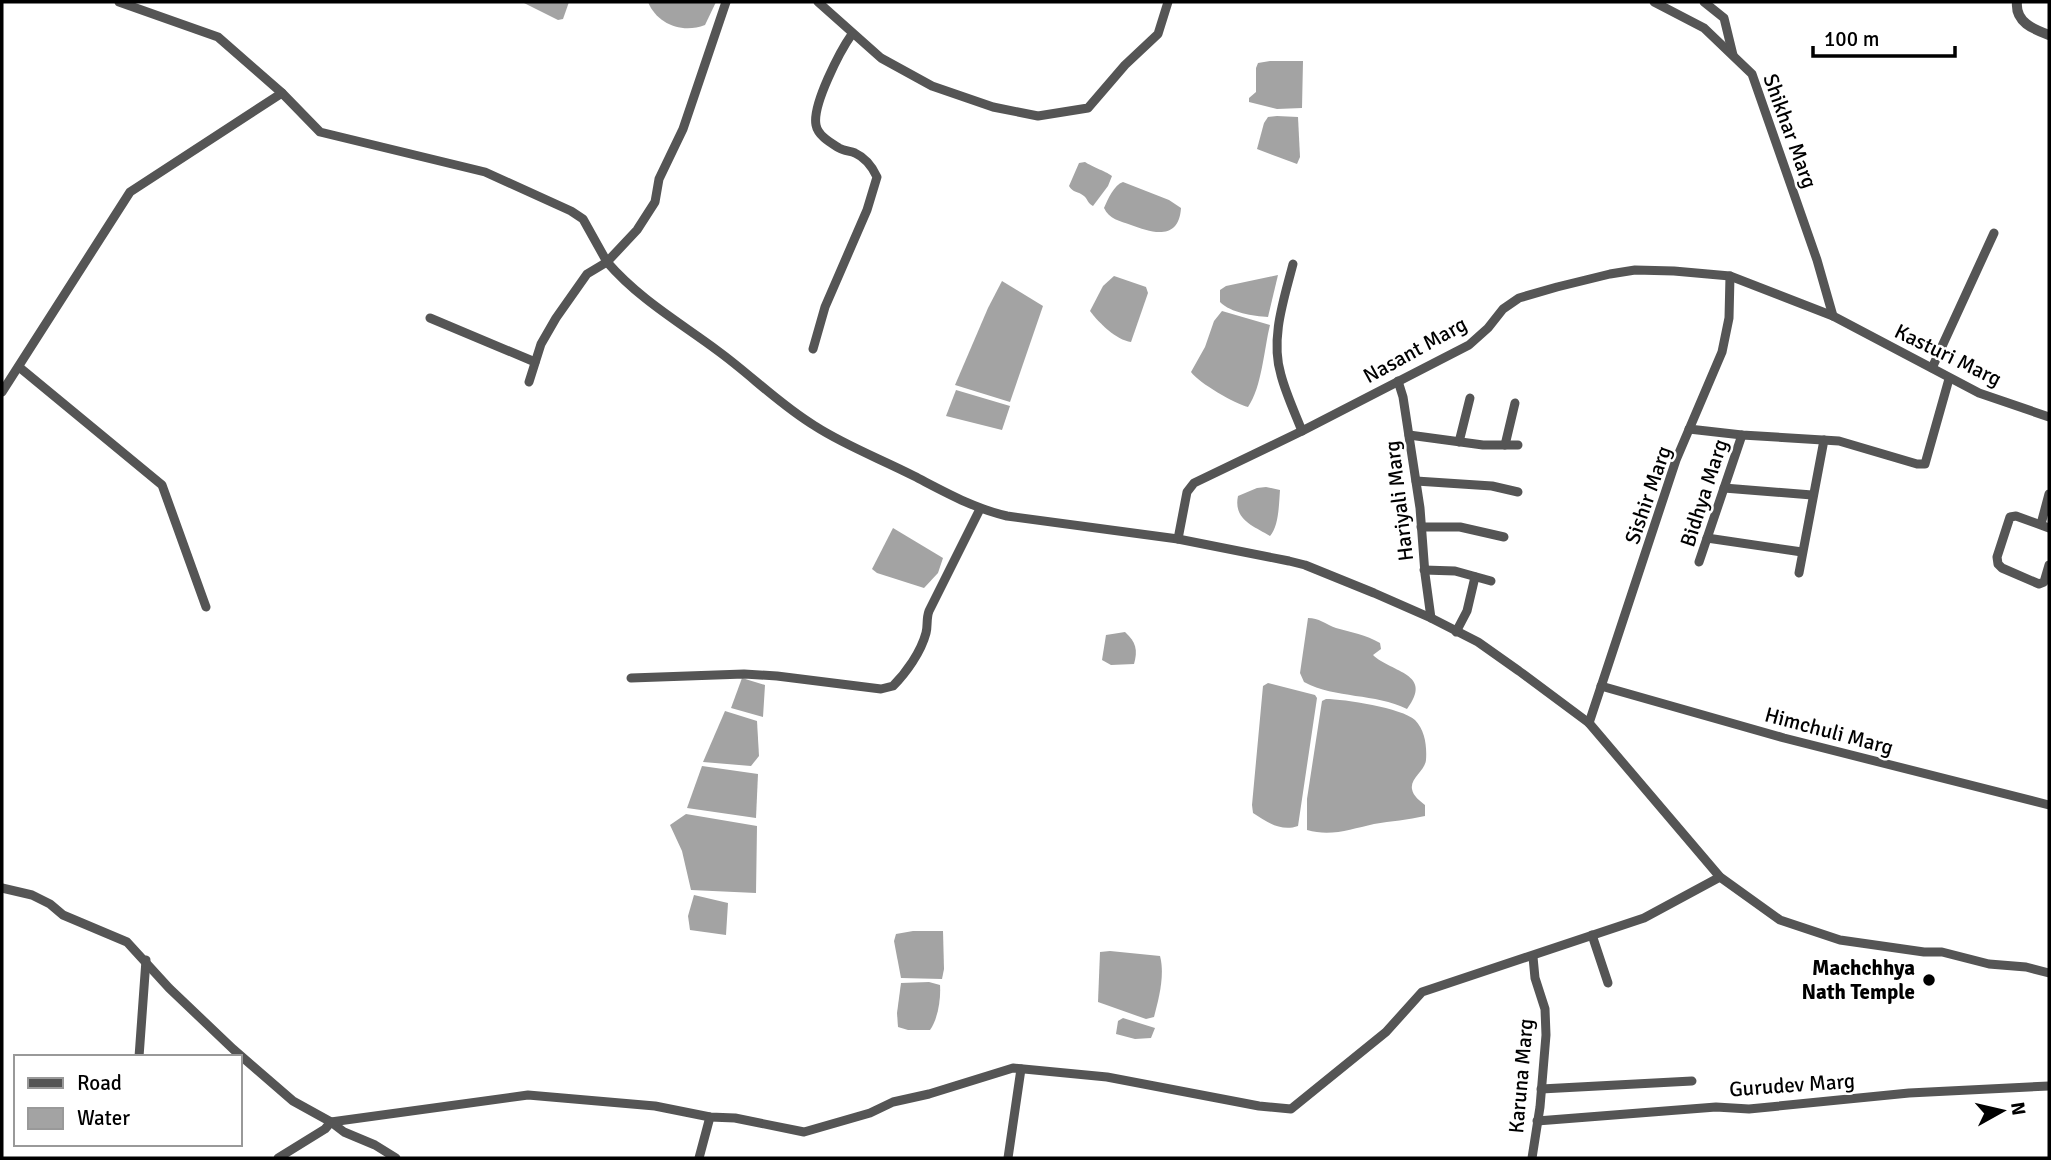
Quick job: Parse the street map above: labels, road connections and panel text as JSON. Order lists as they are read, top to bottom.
{
  "streets": {
    "street": [
      "Shikhar Marg",
      "Nasant Marg",
      "Kasturi Marg",
      "Bidhya Marg",
      "Sishir Marg",
      "Hariyali Marg",
      "Himchuli Marg",
      "Karuna Marg",
      "Gurudev Marg"
    ]
  },
  "crossings": [
    ["Shikhar Marg", "Nasant Marg"],
    ["Shikhar Marg", "Kasturi Marg"],
    ["Nasant Marg", "Kasturi Marg"],
    ["Nasant Marg", "Sishir Marg"],
    ["Nasant Marg", "Hariyali Marg"],
    ["Sishir Marg", "Himchuli Marg"],
    ["Karuna Marg", "Gurudev Marg"]
  ],
  "places": ["Machchhya Nath Temple"],
  "legend": ["Road", "Water"],
  "scale_bar": "100 m",
  "north": "right"
}
